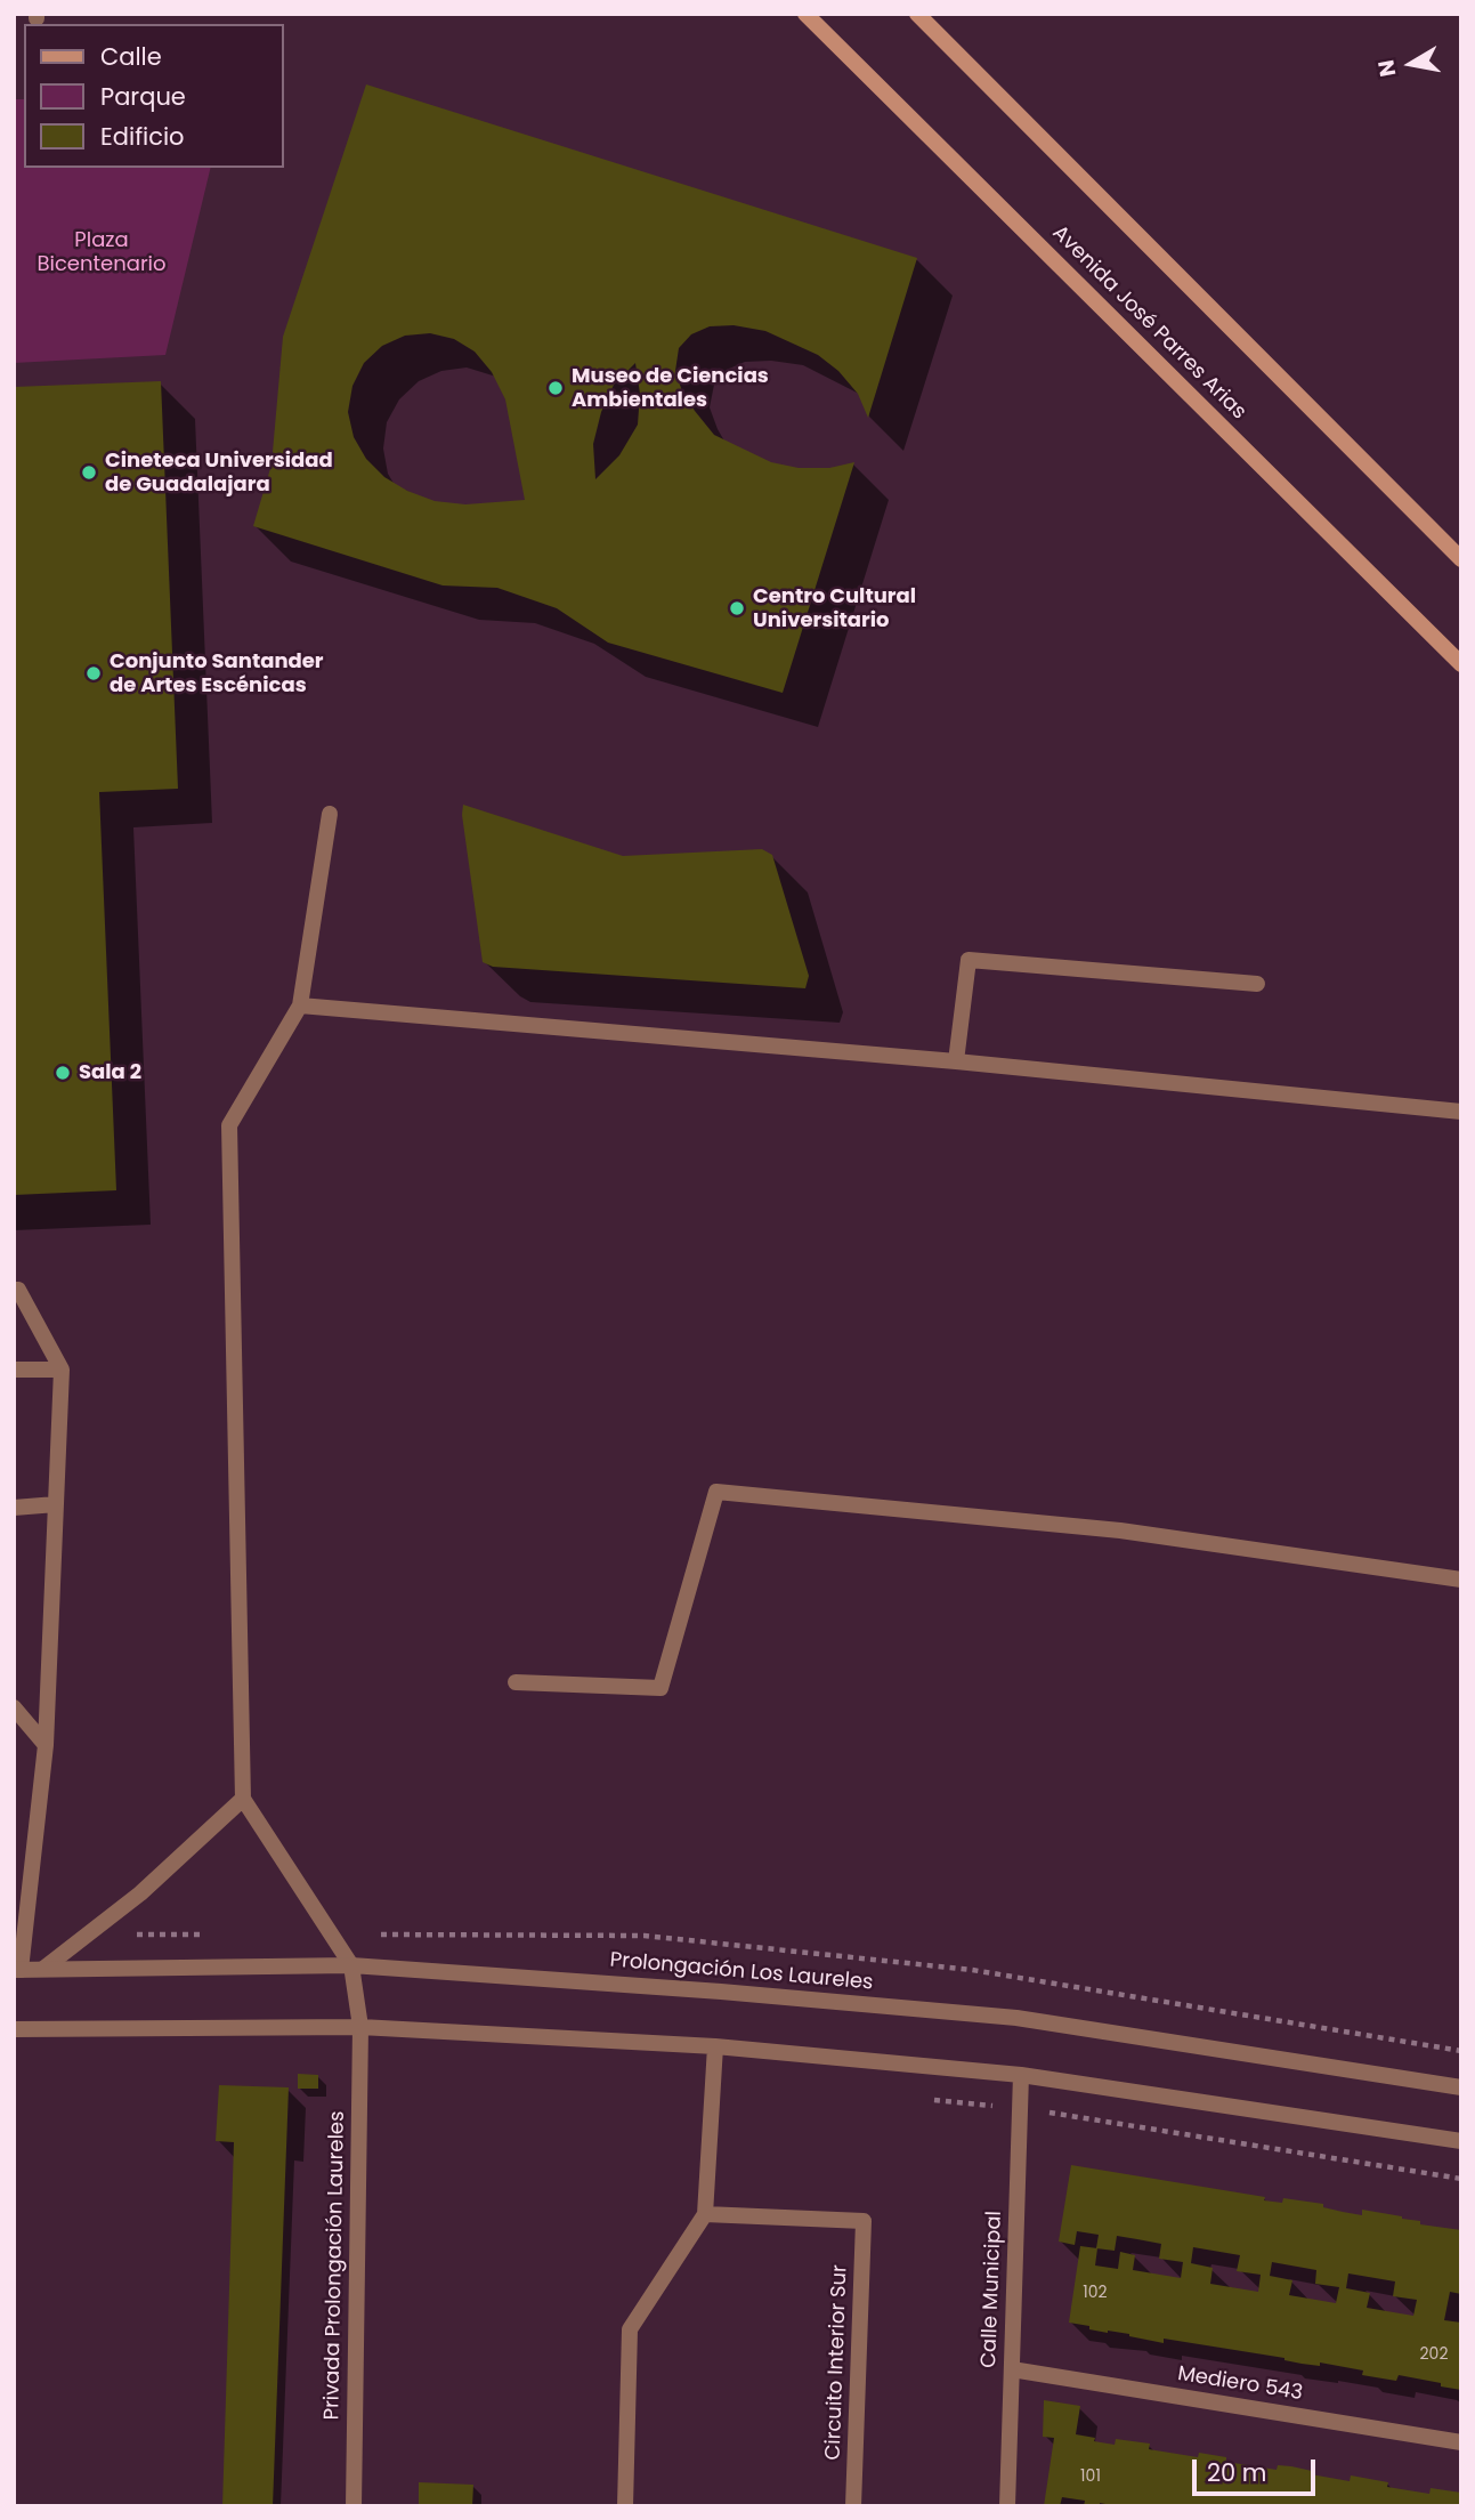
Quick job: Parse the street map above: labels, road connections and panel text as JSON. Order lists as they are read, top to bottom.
{
  "streets": {
    "main road": ["Avenida José Parres Arias"],
    "street": [
      "Prolongación Los Laureles",
      "Privada Prolongación Laureles",
      "Calle Municipal",
      "Circuito Interior Sur",
      "Mediero 543"
    ]
  },
  "crossings": [
    ["Prolongación Los Laureles", "Privada Prolongación Laureles"],
    ["Calle Municipal", "Mediero 543"]
  ],
  "parks": ["Plaza Bicentenario"],
  "places": [
    "Museo de Ciencias Ambientales",
    "Cineteca Universidad de Guadalajara",
    "Centro Cultural Universitario",
    "Conjunto Santander de Artes Escénicas",
    "Sala 2"
  ],
  "house_numbers": ["102", "202", "101"],
  "legend": ["Calle", "Parque", "Edificio"],
  "scale_bar": "20 m",
  "north": "left"
}
